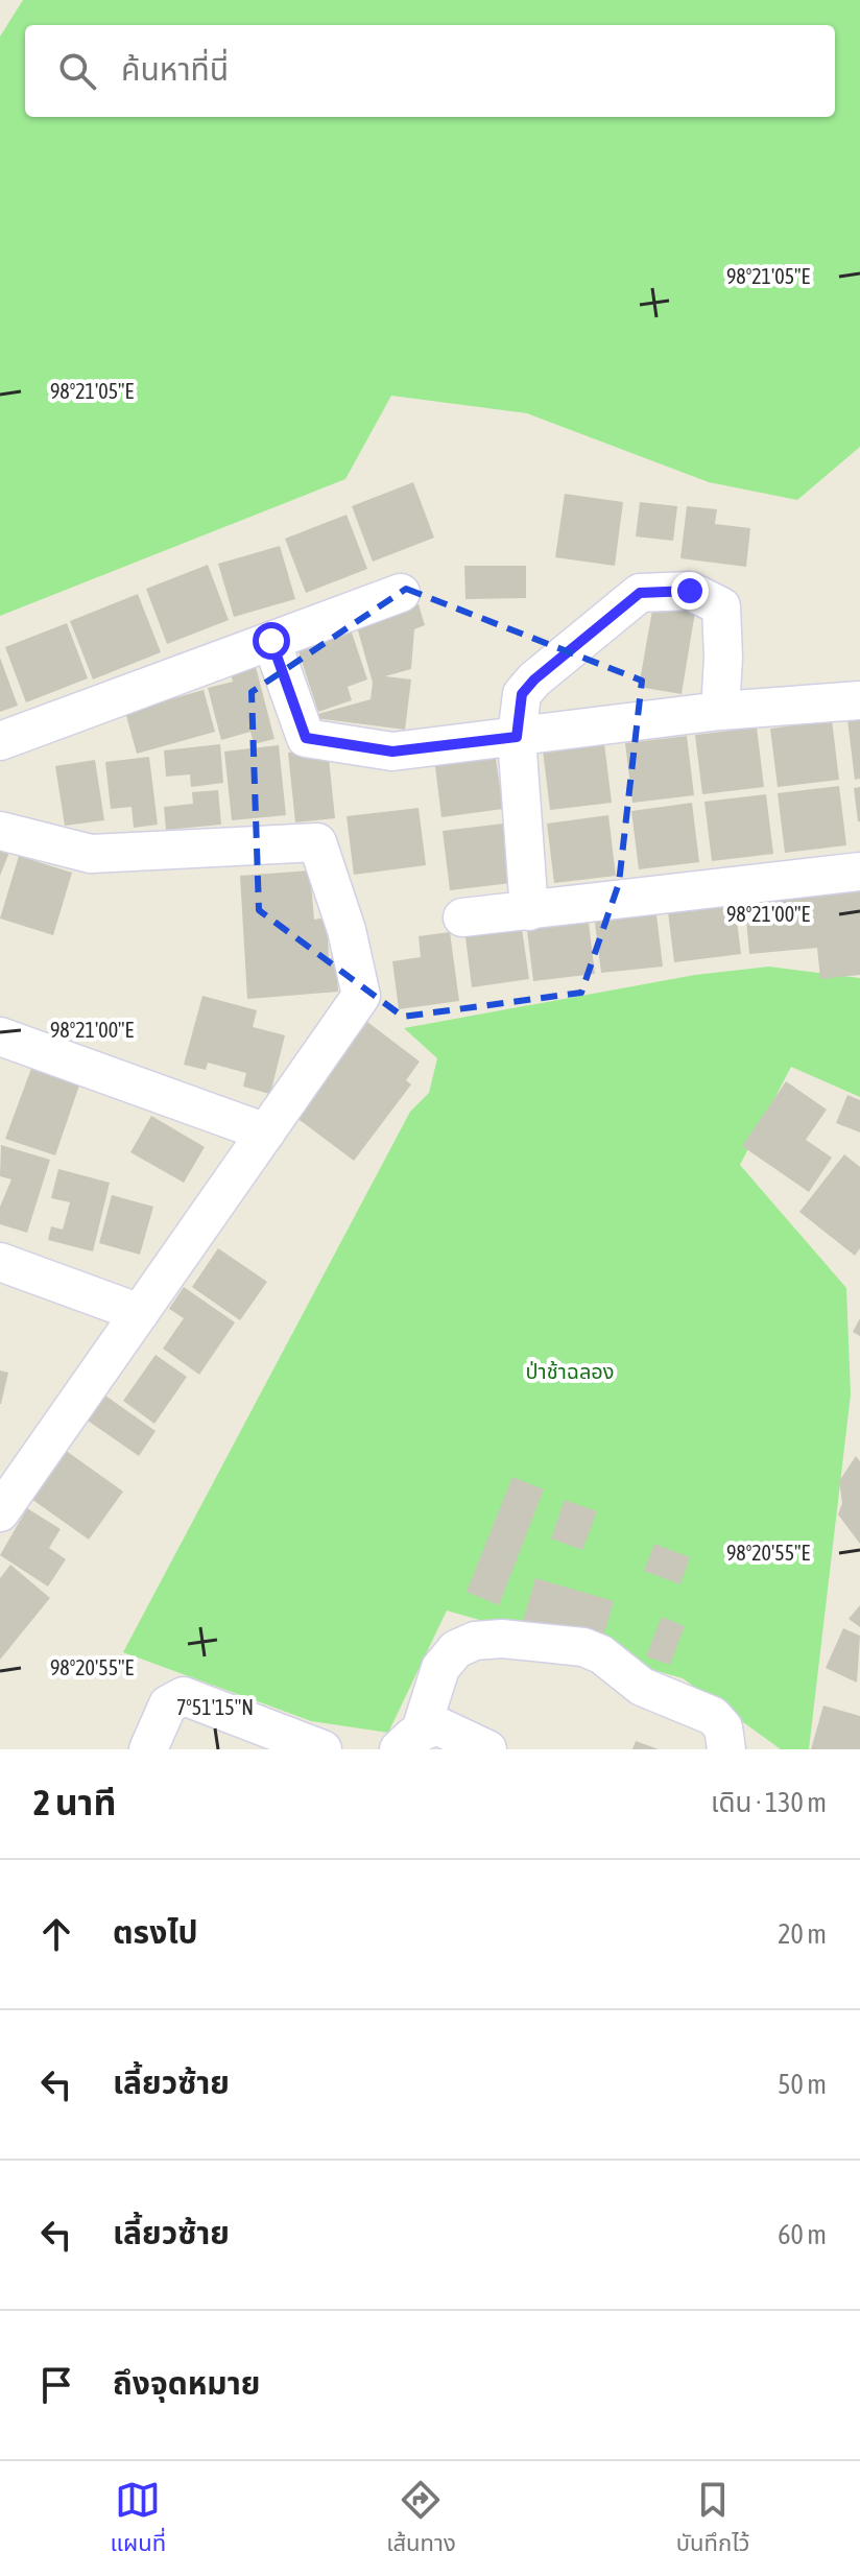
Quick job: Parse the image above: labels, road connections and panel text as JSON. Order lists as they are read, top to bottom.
{
  "parks": ["ป่าช้าฉลอง"],
  "page": {
    "search": "ค้นหาที่นี่",
    "heading": ["2 นาที", "เดิน · 130 m"],
    "list": [
      ["ตรงไป", "20 m"],
      ["เลี้ยวซ้าย", "50 m"],
      ["เลี้ยวซ้าย", "60 m"],
      "ถึงจุดหมาย"
    ],
    "nav": ["แผนที่", "เส้นทาง", "บันทึกไว้"]
  },
  "coordinates": [
    "98°21'05\"E",
    "98°21'00\"E",
    "98°20'55\"E",
    "7°51'15\"N"
  ]
}
